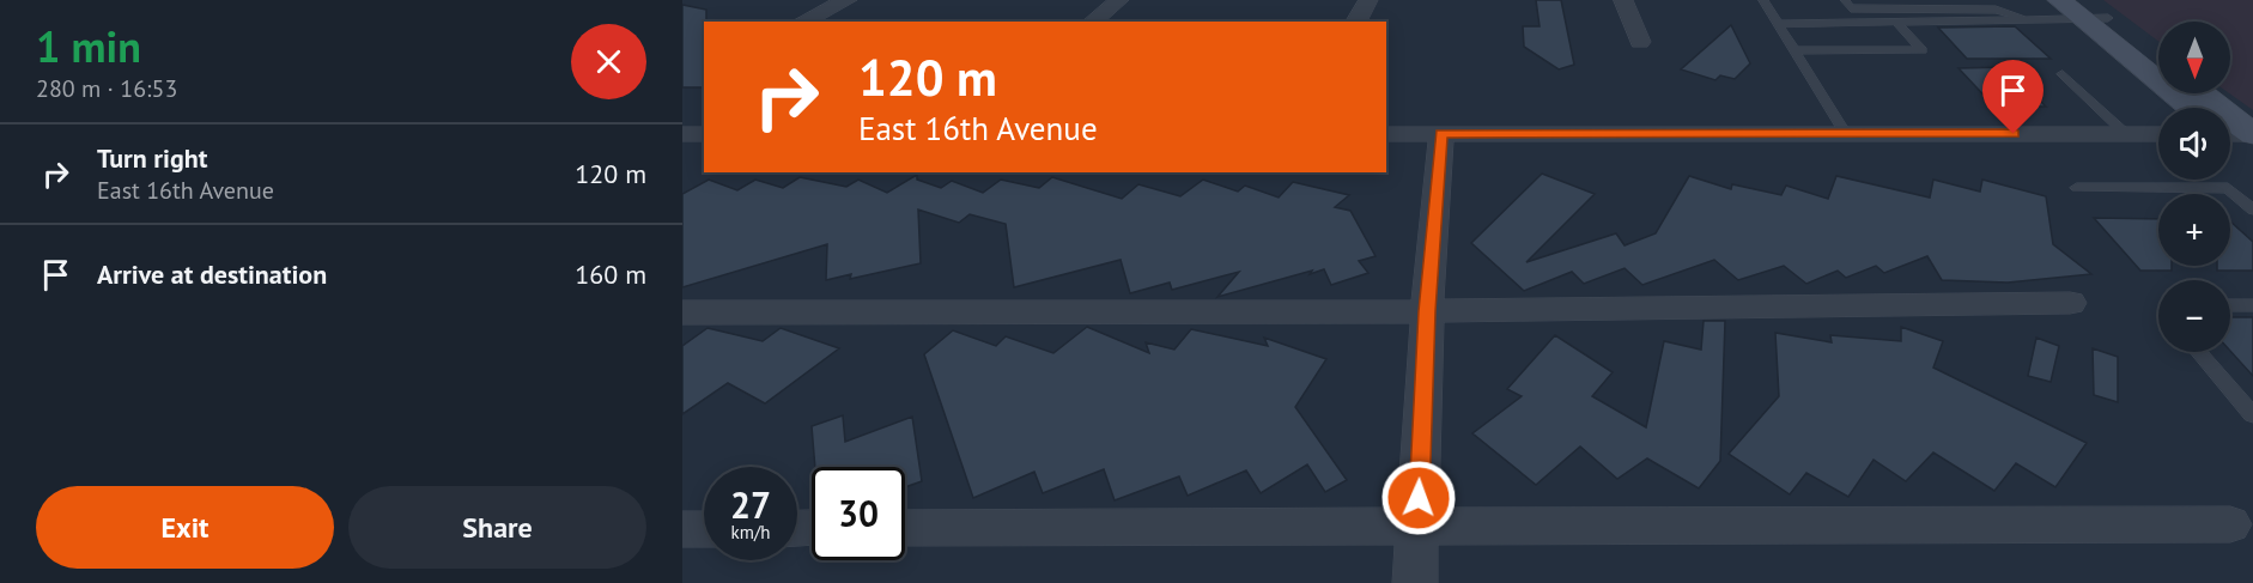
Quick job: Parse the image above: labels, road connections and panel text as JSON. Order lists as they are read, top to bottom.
{
  "north": "bottom",
  "page": {
    "heading": ["1 min", "280 m · 16:53"],
    "map_buttons": ["+", "−"],
    "turn": ["120 m", "East 16th Avenue"],
    "list": [
      {
        "name": "Turn right",
        "note": "East 16th Avenue",
        "value": "120 m"
      },
      {
        "name": "Arrive at destination",
        "value": "160 m"
      }
    ],
    "speed": "27 km/h",
    "limit": "30",
    "buttons": ["Exit", "Share"]
  }
}
